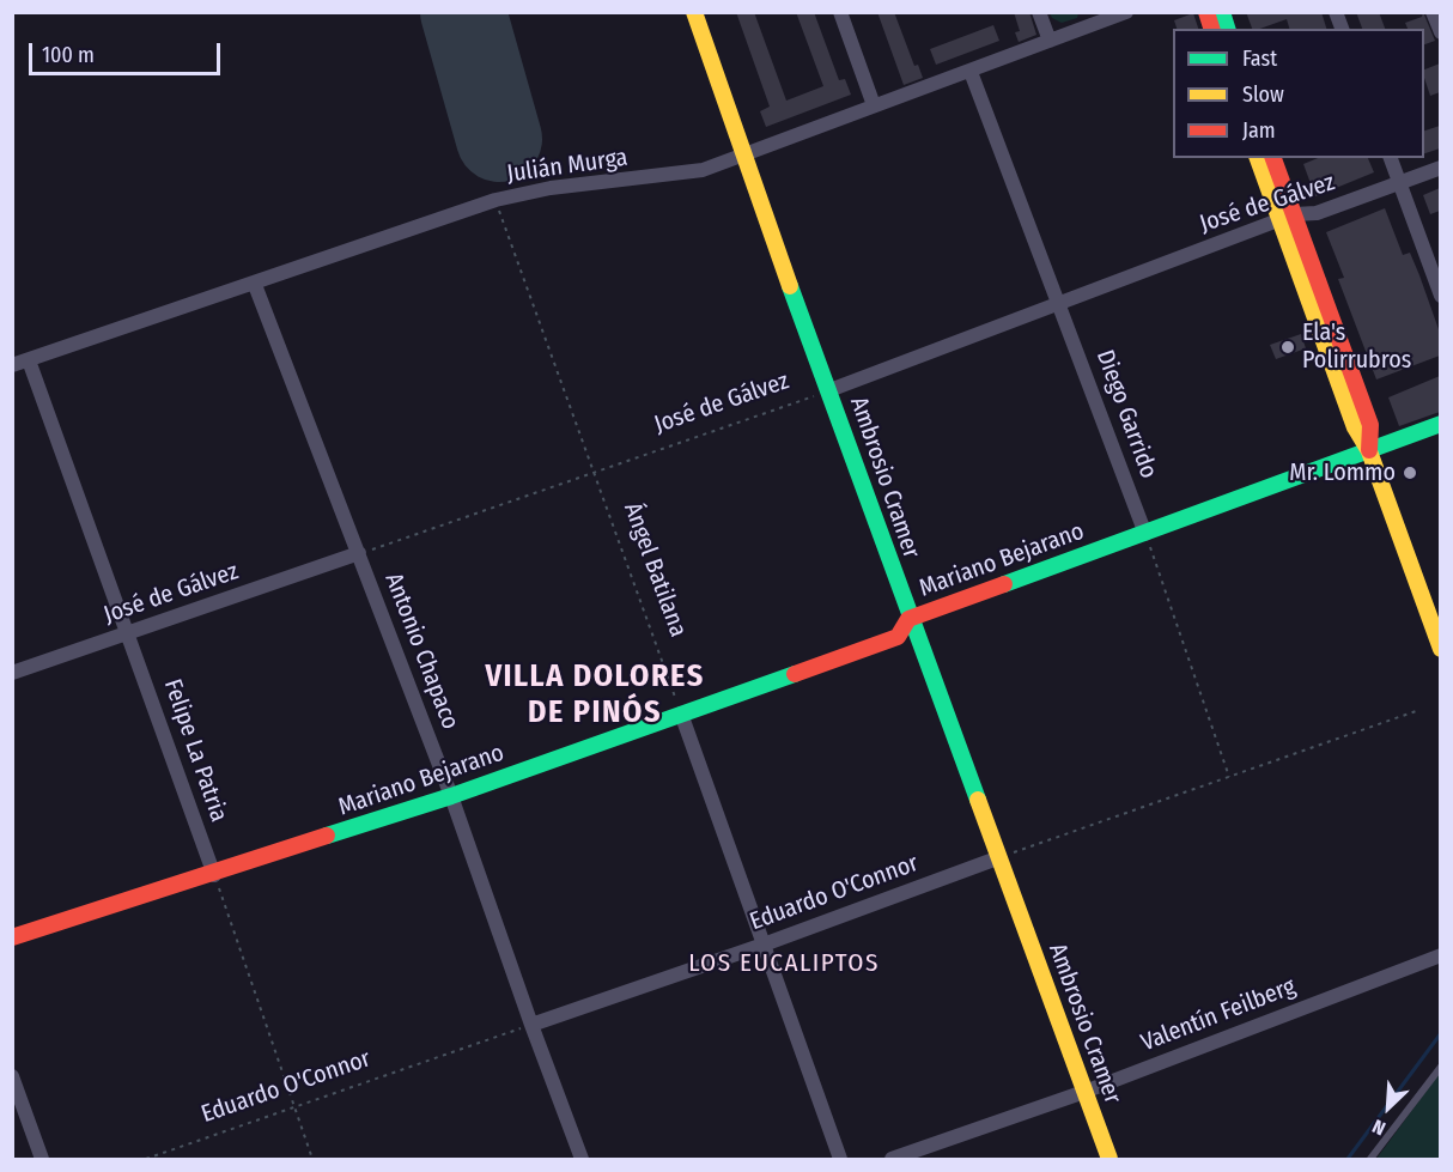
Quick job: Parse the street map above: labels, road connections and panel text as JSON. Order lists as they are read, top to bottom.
{
  "streets": {
    "street": [
      "Julián Murga",
      "José de Gálvez",
      "Diego Garrido",
      "Ambrosio Cramer",
      "Mariano Bejarano",
      "Antonio Chapaco",
      "Felipe La Patria",
      "Eduardo O'Connor",
      "Valentín Feilberg"
    ],
    "path": ["Ángel Batilana"]
  },
  "crossings": [
    ["Julián Murga", "Diego Garrido"],
    ["Julián Murga", "Ambrosio Cramer"],
    ["Julián Murga", "Ángel Batilana"],
    ["Julián Murga", "Antonio Chapaco"],
    ["Julián Murga", "Felipe La Patria"],
    ["José de Gálvez", "Diego Garrido"],
    ["José de Gálvez", "Ambrosio Cramer"],
    ["José de Gálvez", "Ángel Batilana"],
    ["José de Gálvez", "Antonio Chapaco"],
    ["José de Gálvez", "Felipe La Patria"],
    ["Diego Garrido", "Mariano Bejarano"],
    ["Ambrosio Cramer", "Mariano Bejarano"],
    ["Ambrosio Cramer", "Eduardo O'Connor"],
    ["Ambrosio Cramer", "Valentín Feilberg"],
    ["Mariano Bejarano", "Ángel Batilana"],
    ["Mariano Bejarano", "Antonio Chapaco"],
    ["Mariano Bejarano", "Felipe La Patria"],
    ["Antonio Chapaco", "Eduardo O'Connor"]
  ],
  "districts": ["VILLA DOLORES DE PINÓS", "LOS EUCALIPTOS"],
  "places": ["Ela's Polirrubros", "Mr. Lommo"],
  "legend": ["Fast", "Slow", "Jam"],
  "scale_bar": "100 m",
  "north": "bottom left"
}
